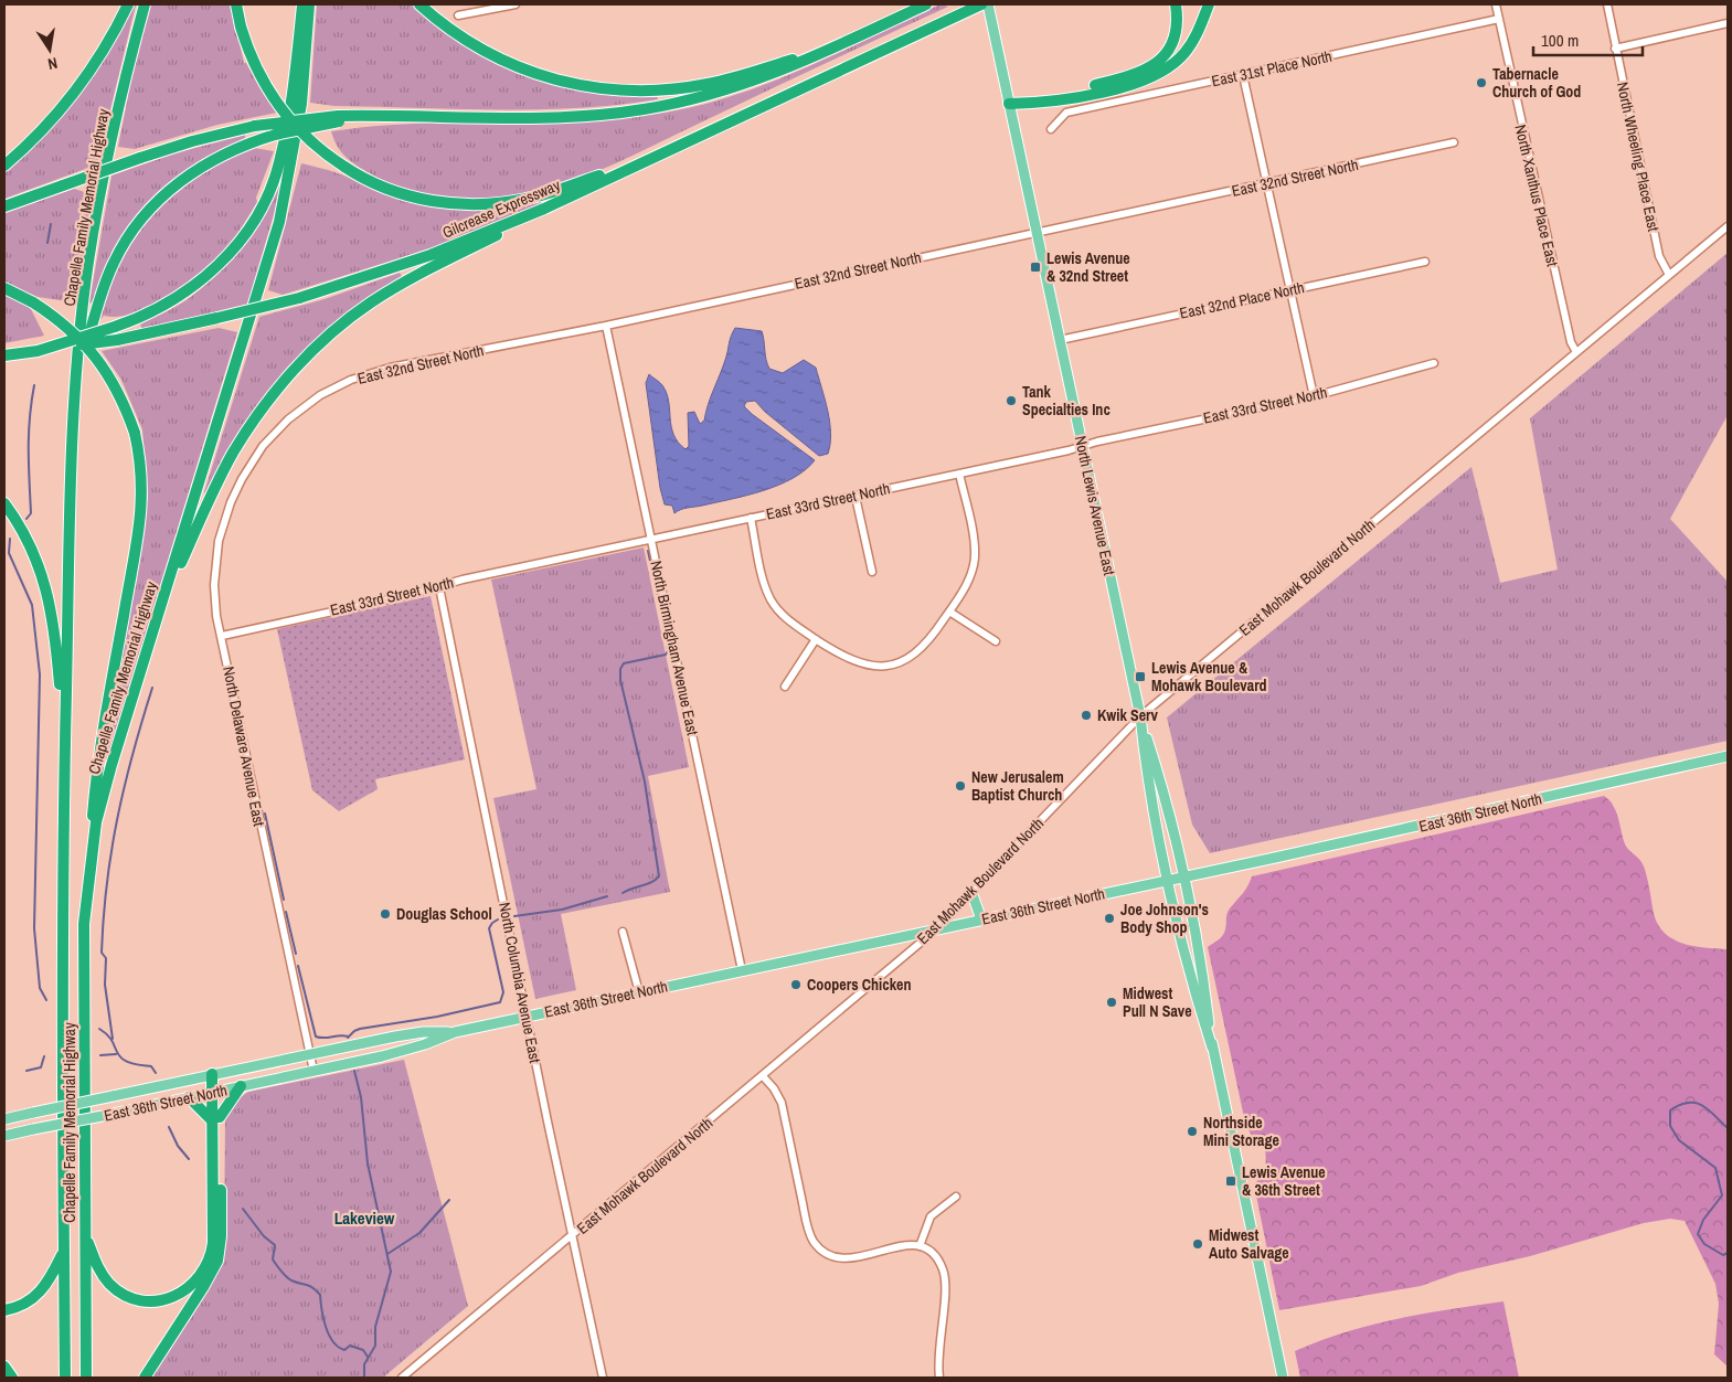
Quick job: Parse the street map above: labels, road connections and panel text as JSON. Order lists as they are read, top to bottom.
{
  "streets": {
    "highway": ["Chapelle Family Memorial Highway", "Gilcrease Expressway"],
    "main road": ["North Lewis Avenue East", "East 36th Street North"],
    "street": [
      "East 31st Place North",
      "North Wheeling Place East",
      "East 32nd Street North",
      "North Xanthus Place East",
      "East 32nd Place North",
      "East 33rd Street North",
      "East Mohawk Boulevard North",
      "North Birmingham Avenue East",
      "North Delaware Avenue East",
      "North Columbia Avenue East"
    ]
  },
  "crossings": [
    ["East 31st Place North", "North Xanthus Place East"],
    ["North Wheeling Place East", "East Mohawk Boulevard North"],
    ["East 32nd Street North", "North Lewis Avenue East"],
    ["East 32nd Street North", "North Birmingham Avenue East"],
    ["East 32nd Street North", "North Delaware Avenue East"],
    ["North Xanthus Place East", "East Mohawk Boulevard North"],
    ["East 32nd Place North", "North Lewis Avenue East"],
    ["East 33rd Street North", "North Lewis Avenue East"],
    ["East 33rd Street North", "North Birmingham Avenue East"],
    ["East 33rd Street North", "North Delaware Avenue East"],
    ["East 33rd Street North", "North Columbia Avenue East"],
    ["North Lewis Avenue East", "East Mohawk Boulevard North"],
    ["North Lewis Avenue East", "East 36th Street North"],
    ["East Mohawk Boulevard North", "East 36th Street North"],
    ["East Mohawk Boulevard North", "North Columbia Avenue East"],
    ["North Birmingham Avenue East", "East 36th Street North"],
    ["North Delaware Avenue East", "East 36th Street North"],
    ["East 36th Street North", "North Columbia Avenue East"]
  ],
  "districts": ["Lakeview"],
  "places": {
    "other": [
      "Tabernacle Church of God",
      "Tank Specialties Inc",
      "Kwik Serv",
      "New Jerusalem Baptist Church",
      "Douglas School",
      "Joe Johnson's Body Shop",
      "Coopers Chicken",
      "Midwest Pull N Save",
      "Northside Mini Storage",
      "Midwest Auto Salvage"
    ],
    "transit": ["Lewis Avenue & 32nd Street", "Lewis Avenue & Mohawk Boulevard", "Lewis Avenue & 36th Street"]
  },
  "scale_bar": "100 m",
  "north": "bottom"
}
